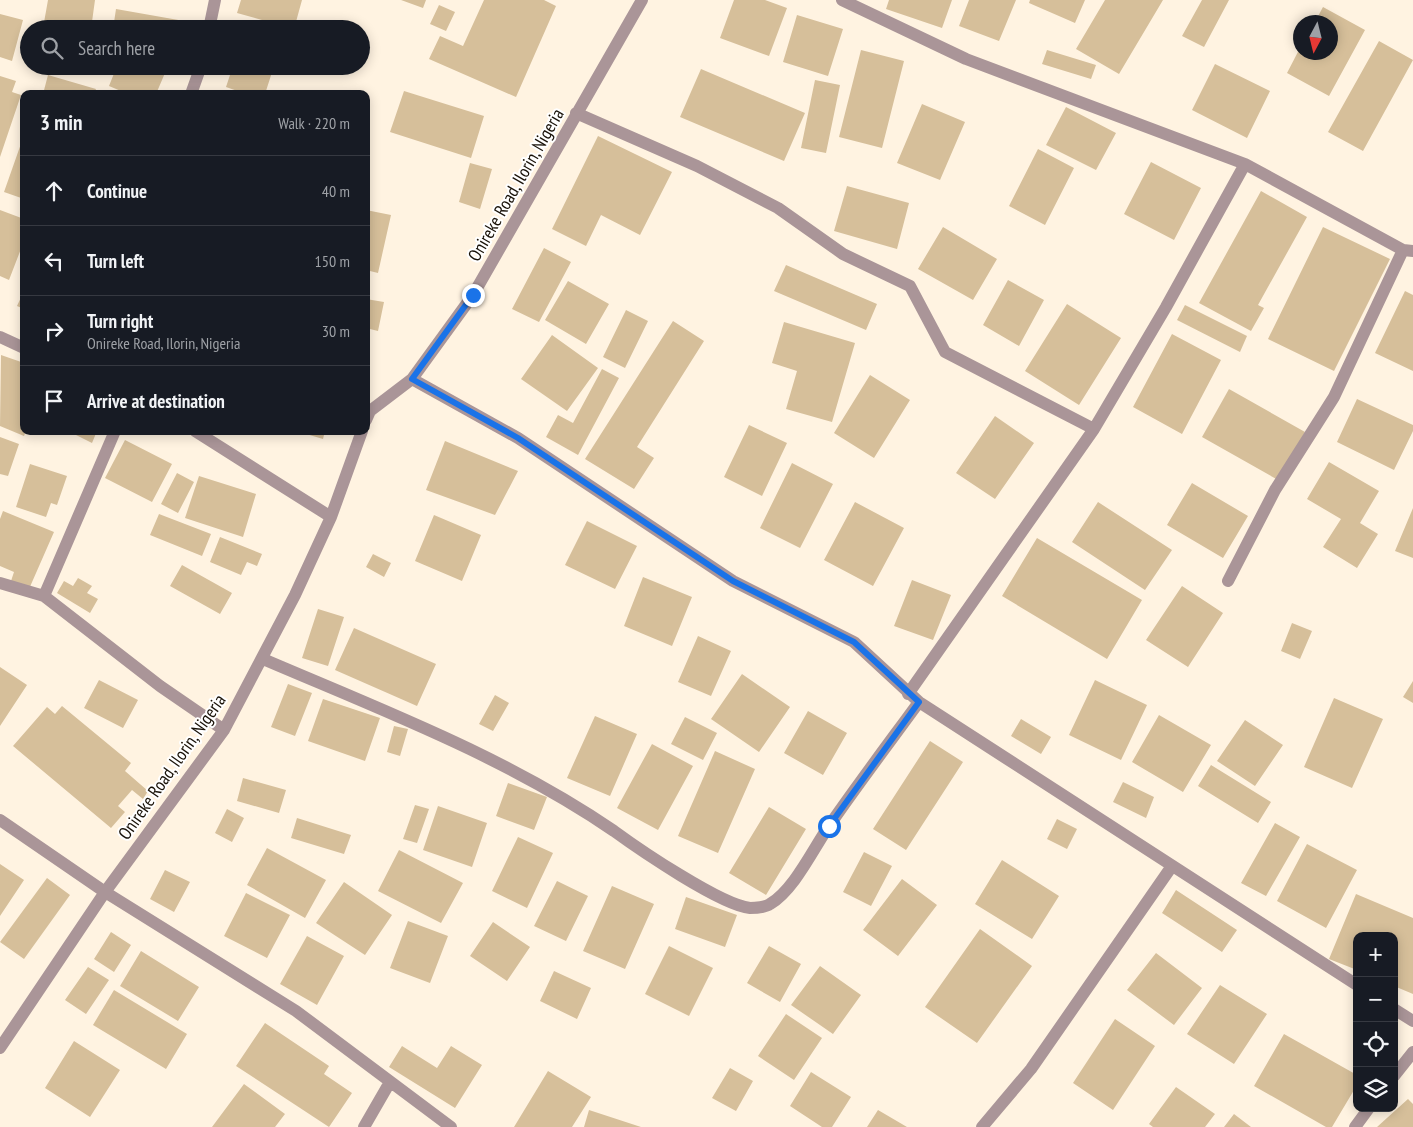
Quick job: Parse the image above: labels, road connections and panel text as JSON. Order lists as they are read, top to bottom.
{
  "streets": {
    "street": ["Onireke Road, Ilorin, Nigeria"]
  },
  "north": "bottom",
  "page": {
    "search": "Search here",
    "heading": ["3 min", "Walk · 220 m"],
    "list": [
      ["Continue", "40 m"],
      ["Turn left", "150 m"],
      ["Turn right", "Onireke Road, Ilorin, Nigeria", "30 m"],
      "Arrive at destination"
    ],
    "map_buttons": ["+", "−"]
  }
}
